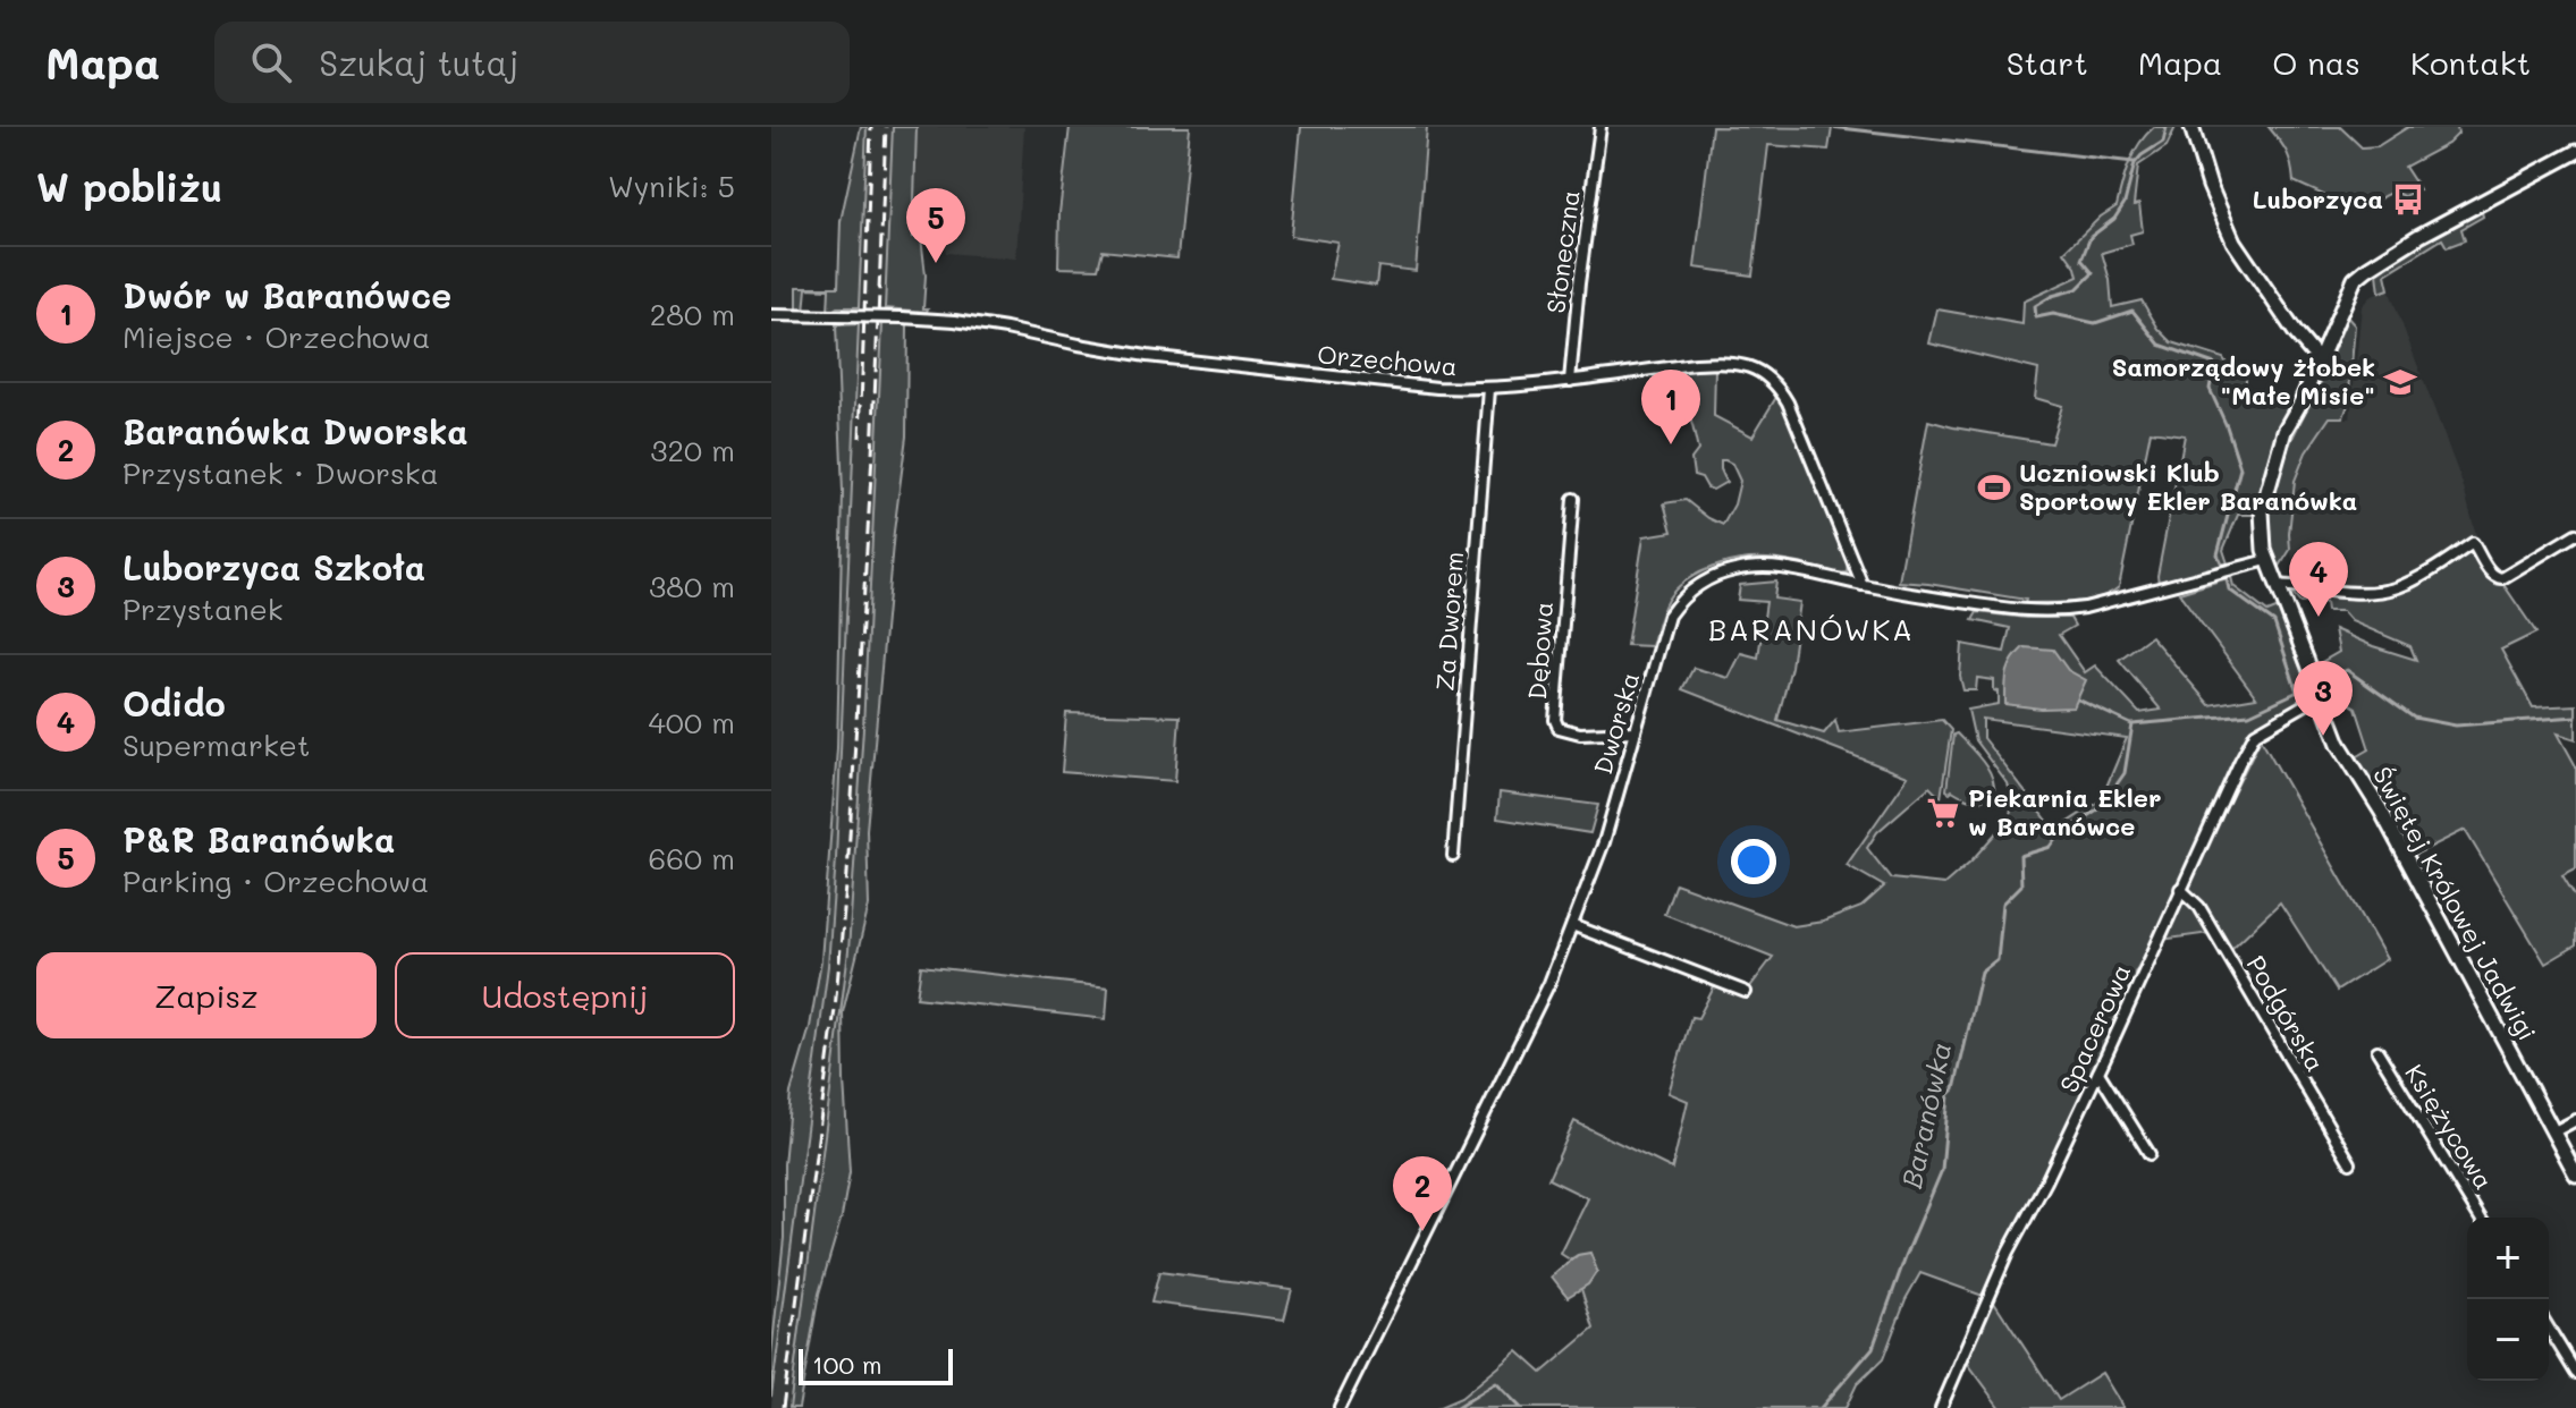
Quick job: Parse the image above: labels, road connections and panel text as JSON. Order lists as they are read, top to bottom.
{
  "streets": {
    "street": [
      "Słoneczna",
      "Orzechowa",
      "Za Dworem",
      "Dębowa",
      "Dworska",
      "Świętej Królowej Jadwigi",
      "Podgórska",
      "Spacerowa",
      "Księżycowa"
    ]
  },
  "crossings": [
    ["Słoneczna", "Orzechowa"],
    ["Orzechowa", "Za Dworem"],
    ["Orzechowa", "Dworska"],
    ["Dębowa", "Dworska"],
    ["Dworska", "Świętej Królowej Jadwigi"],
    ["Świętej Królowej Jadwigi", "Spacerowa"],
    ["Podgórska", "Spacerowa"]
  ],
  "districts": ["BARANÓWKA"],
  "water": ["Baranówka"],
  "places": {
    "bus stop": ["Luborzyca"],
    "school or university": ["Samorządowy żłobek \"Małe Misie\""],
    "sports": ["Uczniowski Klub Sportowy Ekler Baranówka"],
    "supermarket": ["Piekarnia Ekler w Baranówce"]
  },
  "scale_bar": "100 m",
  "page": {
    "header": "Mapa",
    "search": "Szukaj tutaj",
    "nav": [
      "Start",
      "Mapa",
      "O nas",
      "Kontakt"
    ],
    "heading": ["W pobliżu", "Wyniki: 5"],
    "pins": [
      "5",
      "1",
      "4",
      "3",
      "2"
    ],
    "list": [
      {
        "mark": "1",
        "name": "Dwór w Baranówce",
        "note": "Miejsce · Orzechowa",
        "value": "280 m"
      },
      {
        "mark": "2",
        "name": "Baranówka Dworska",
        "note": "Przystanek · Dworska",
        "value": "320 m"
      },
      {
        "mark": "3",
        "name": "Luborzyca Szkoła",
        "note": "Przystanek",
        "value": "380 m"
      },
      {
        "mark": "4",
        "name": "Odido",
        "note": "Supermarket",
        "value": "400 m"
      },
      {
        "mark": "5",
        "name": "P&R Baranówka",
        "note": "Parking · Orzechowa",
        "value": "660 m"
      }
    ],
    "buttons": ["Zapisz", "Udostępnij"],
    "map_buttons": ["+", "−"],
    "scale": "100 m"
  }
}
